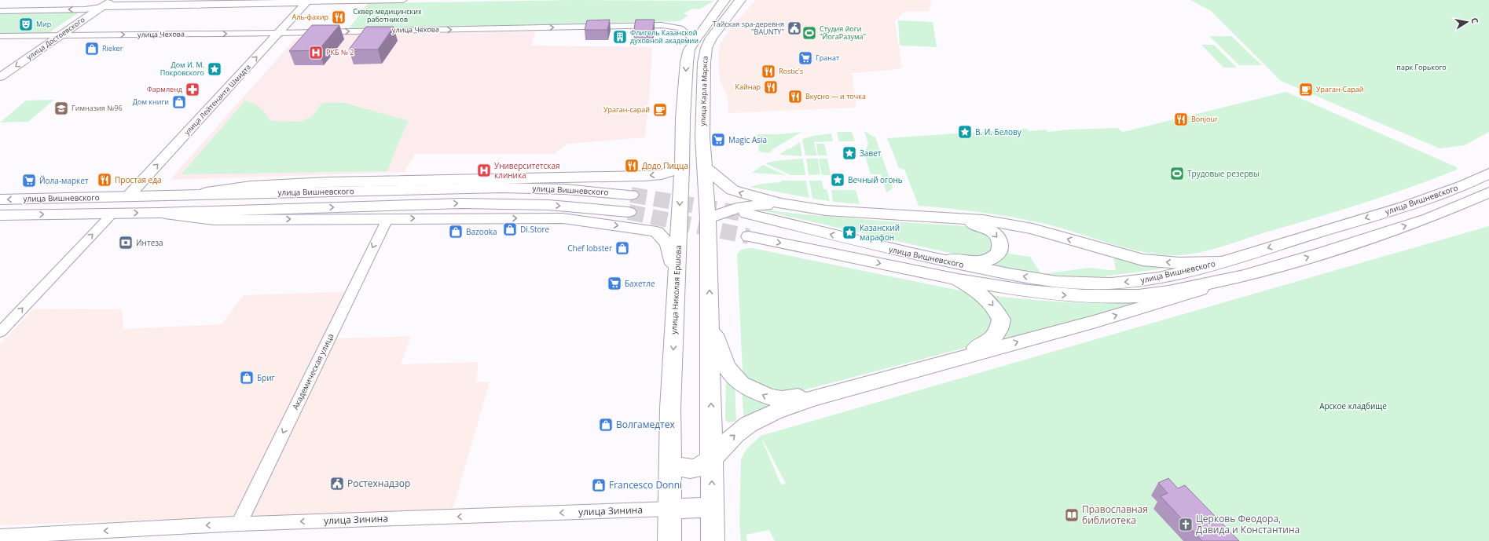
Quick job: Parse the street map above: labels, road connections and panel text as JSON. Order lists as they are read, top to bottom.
{
  "streets": {
    "main road": [
      "улица Карла Маркса",
      "улица Вишневского",
      "улица Николая Ершова",
      "улица Зинина"
    ],
    "street": [
      "улица Чехова",
      "улица Достоевского",
      "улица Лейтенанта Шмидта",
      "Академическая улица"
    ]
  },
  "crossings": [
    ["улица Чехова", "улица Достоевского"],
    ["улица Чехова", "улица Лейтенанта Шмидта"],
    ["улица Чехова", "улица Николая Ершова"],
    ["улица Лейтенанта Шмидта", "улица Вишневского"],
    ["улица Николая Ершова", "улица Зинина"],
    ["Академическая улица", "улица Зинина"]
  ],
  "one_way": [
    "улица Достоевского",
    "улица Лейтенанта Шмидта",
    "Академическая улица",
    "улица Зинина"
  ],
  "parks": ["Сквер медицинских работников", "парк Горького", "Арское кладбище"],
  "places": {
    "restaurant": [
      "Аль-фахир",
      "Rostic's",
      "Кайнар",
      "Вкусно — и точка",
      "Bonjour",
      "Додо Пицца",
      "Простая еда"
    ],
    "theatre": ["Мир"],
    "public building": ["Тайская spa-деревня \"BAUNTY\"", "Ростехнадзор"],
    "sports": ["Студия йоги \"ЙогаРазума\"", "Трудовые резервы"],
    "building": ["Флигель Казанской духовной академии"],
    "shop": [
      "Rieker",
      "Дом книги",
      "Di.Store",
      "Bazooka",
      "Chef lobster",
      "Бриг",
      "Волгамедтех",
      "Francesco Donni"
    ],
    "hospital": ["РКБ № 2", "Университетская клиника"],
    "supermarket": [
      "Гранат",
      "Magic Asia",
      "Йола-маркет",
      "Бахетле"
    ],
    "place": [
      "Дом И. М. Покровского",
      "В. И. Белову",
      "Завет",
      "Вечный огонь",
      "Казанский марафон"
    ],
    "pharmacy": ["Фармленд"],
    "cafe": ["Ураган-Сарай", "Ураган-сарай"],
    "school or university": ["Гимназия №96"],
    "bank": ["Интеза"],
    "library": ["Православная библиотека"],
    "church": ["Церковь Феодора, Давида и Константина"]
  },
  "north": "right"
}
